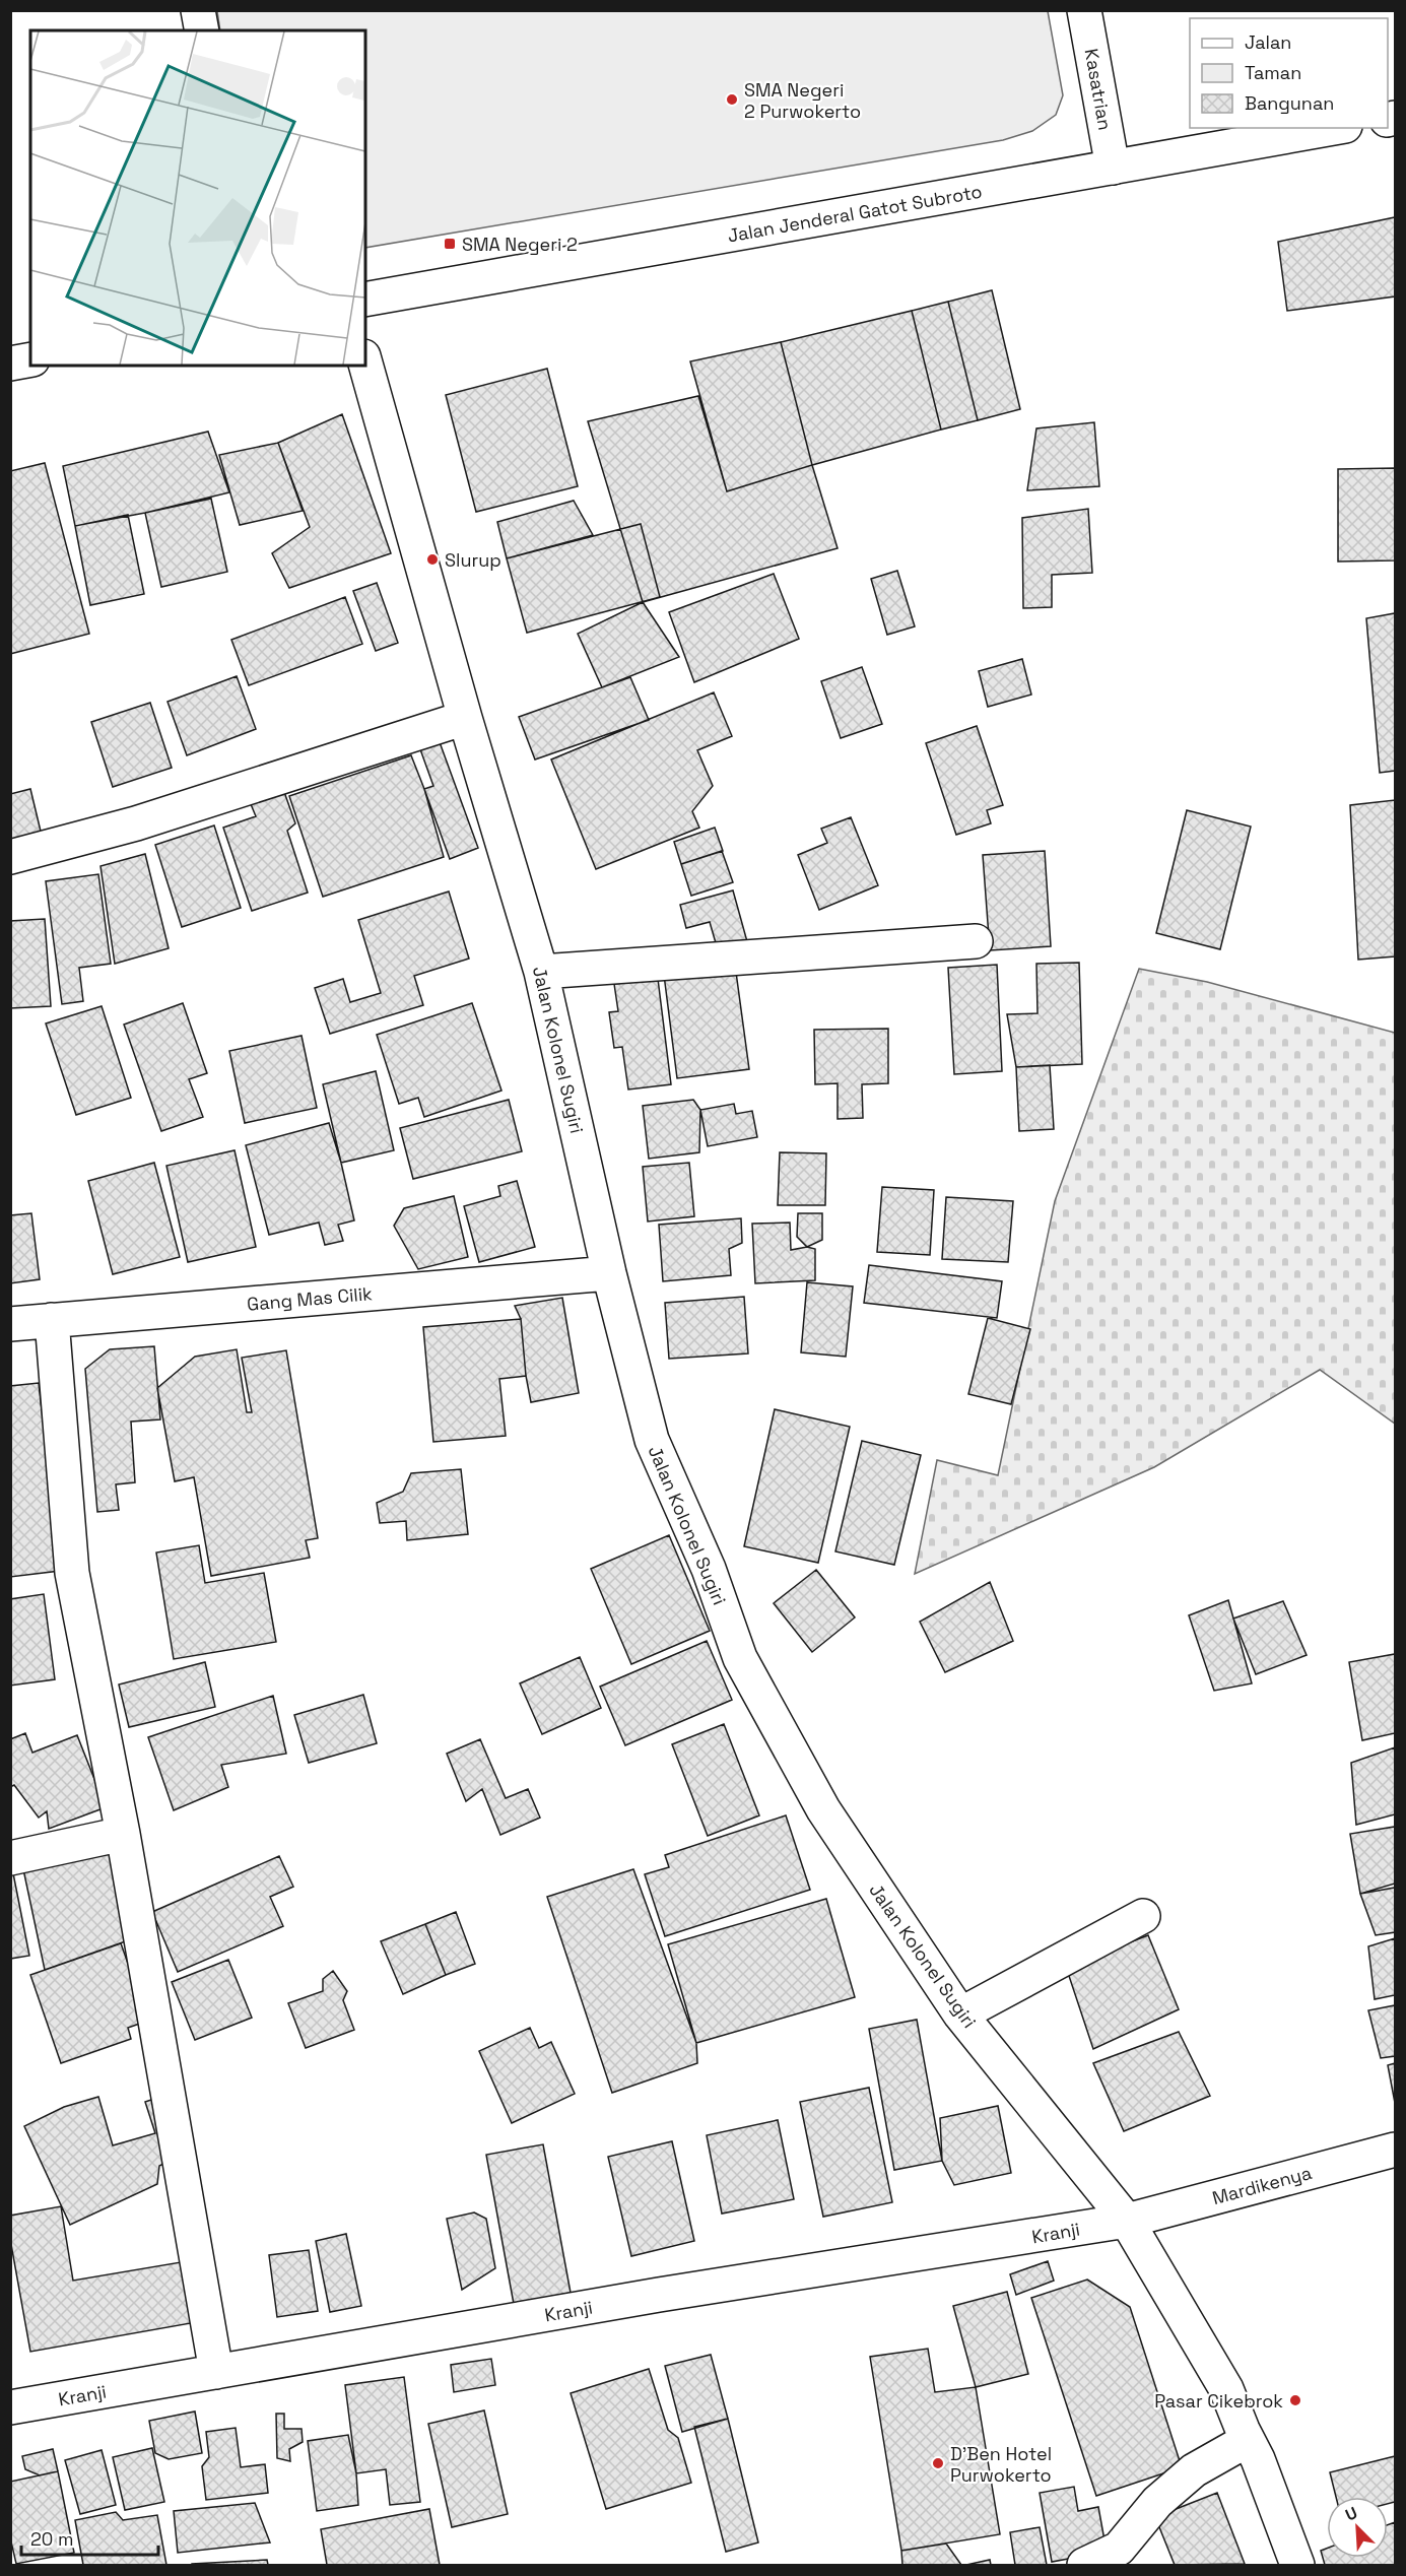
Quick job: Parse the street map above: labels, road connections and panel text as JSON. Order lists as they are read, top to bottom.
{
  "streets": {
    "street": [
      "Kasatrian",
      "Jalan Jenderal Gatot Subroto",
      "Jalan Kolonel Sugiri",
      "Gang Mas Cilik",
      "Mardikenya",
      "Kranji"
    ]
  },
  "crossings": [
    ["Kasatrian", "Jalan Jenderal Gatot Subroto"],
    ["Jalan Kolonel Sugiri", "Gang Mas Cilik"],
    ["Jalan Kolonel Sugiri", "Mardikenya"],
    ["Jalan Kolonel Sugiri", "Kranji"],
    ["Mardikenya", "Kranji"]
  ],
  "places": {
    "other": [
      "SMA Negeri 2 Purwokerto",
      "Slurup",
      "Pasar Cikebrok",
      "D'Ben Hotel Purwokerto"
    ],
    "transit": ["SMA Negeri 2"]
  },
  "legend": ["Jalan", "Taman", "Bangunan"],
  "scale_bar": "20 m",
  "north": "top left"
}
